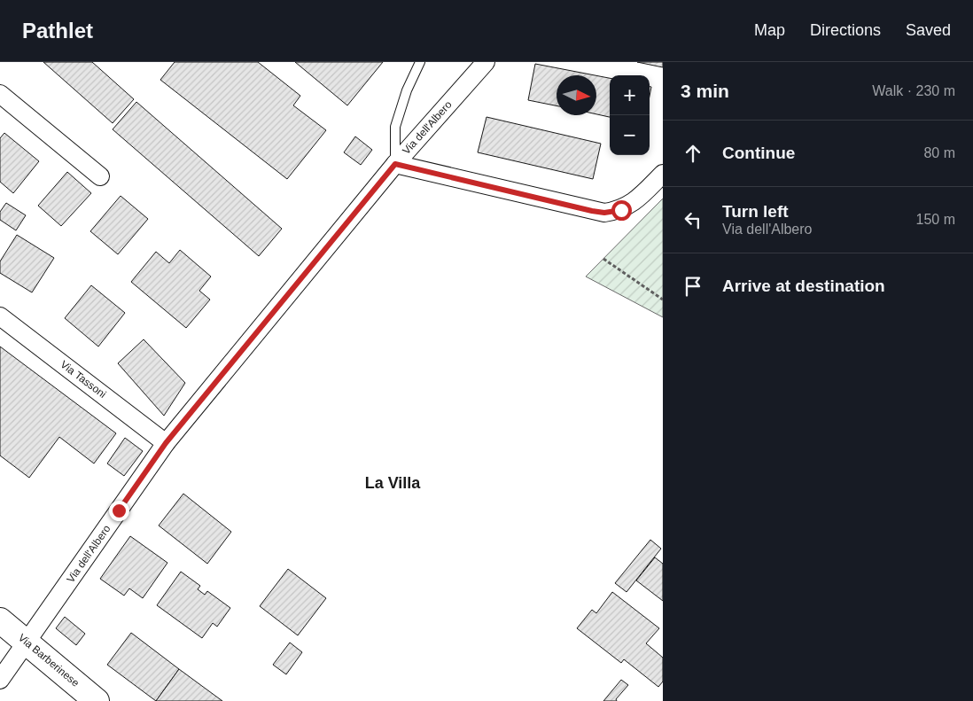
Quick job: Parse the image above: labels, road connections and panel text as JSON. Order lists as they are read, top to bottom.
{
  "streets": {
    "main road": ["Via Barberinese"],
    "street": ["Via dell'Albero", "Via Tassoni"]
  },
  "crossings": [
    ["Via dell'Albero", "Via Tassoni"],
    ["Via dell'Albero", "Via Barberinese"]
  ],
  "districts": ["La Villa"],
  "north": "right",
  "page": {
    "header": "Pathlet",
    "nav": ["Map", "Directions", "Saved"],
    "heading": ["3 min", "Walk · 230 m"],
    "map_buttons": ["+", "−"],
    "list": [
      ["Continue", "80 m"],
      ["Turn left", "Via dell'Albero", "150 m"],
      "Arrive at destination"
    ]
  }
}
